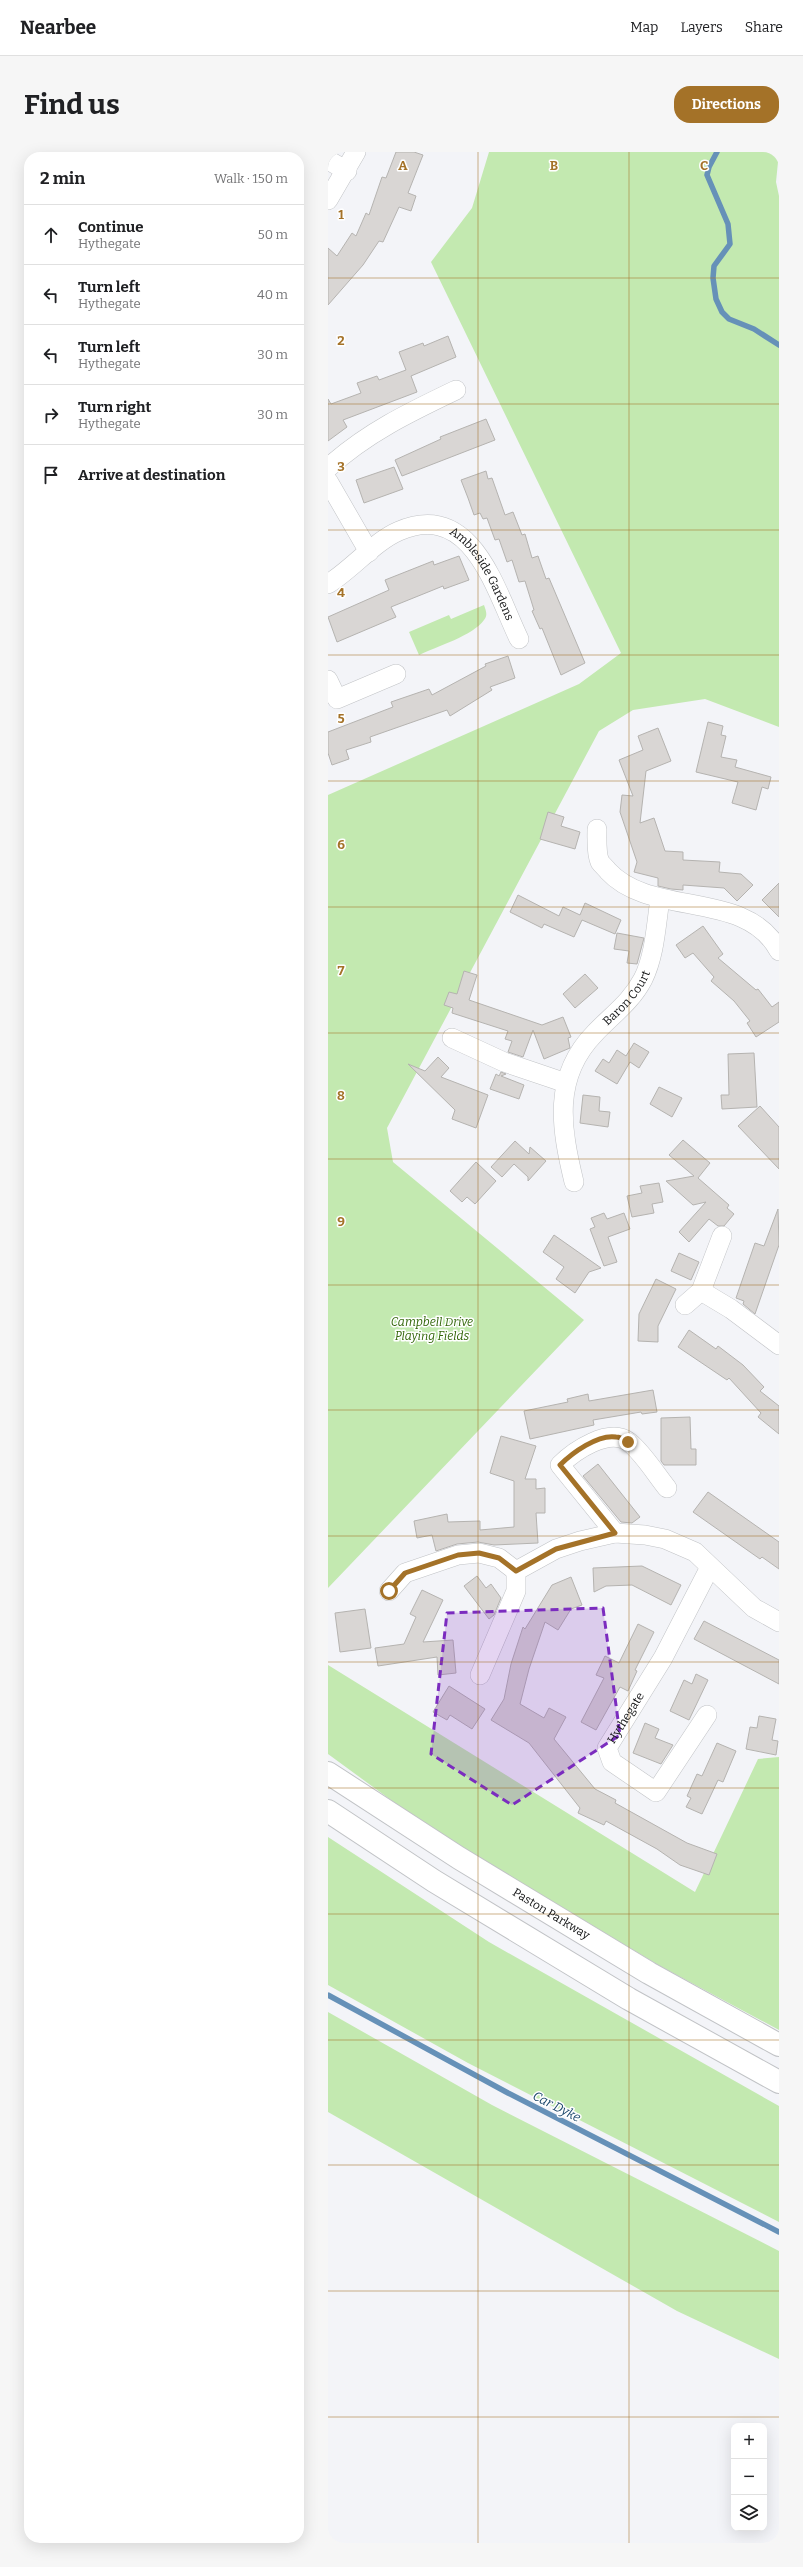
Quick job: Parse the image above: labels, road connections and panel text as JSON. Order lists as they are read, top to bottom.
{
  "streets": {
    "highway": ["Paston Parkway"],
    "street": ["Ambleside Gardens", "Baron Court", "Hythegate"]
  },
  "water": ["Car Dyke"],
  "parks": ["Campbell Drive Playing Fields"],
  "page": {
    "header": "Nearbee",
    "nav": ["Map", "Layers", "Share"],
    "buttons": "Directions",
    "title": "Find us",
    "heading": ["2 min", "Walk · 150 m"],
    "list": [
      ["Continue", "Hythegate", "50 m"],
      ["Turn left", "Hythegate", "40 m"],
      ["Turn left", "Hythegate", "30 m"],
      ["Turn right", "Hythegate", "30 m"],
      "Arrive at destination"
    ],
    "map_buttons": ["+", "−"]
  },
  "grid": {
    "columns": ["A", "B", "C"],
    "rows": [
      "1",
      "2",
      "3",
      "4",
      "5",
      "6",
      "7",
      "8",
      "9"
    ]
  }
}
